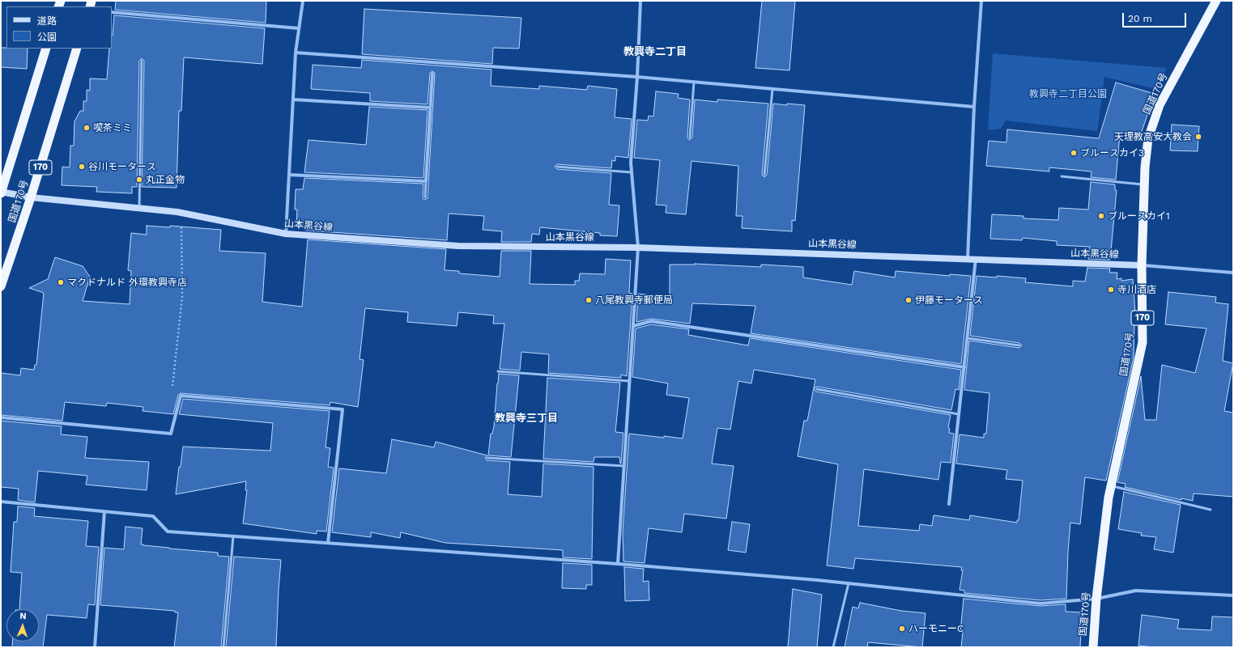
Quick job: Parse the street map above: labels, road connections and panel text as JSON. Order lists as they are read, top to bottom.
{
  "streets": {
    "highway": ["国道170号", "170"],
    "main road": ["山本黒谷線"]
  },
  "crossings": [
    ["国道170号", "山本黒谷線"]
  ],
  "districts": ["教興寺二丁目", "教興寺三丁目"],
  "parks": ["教興寺二丁目公園"],
  "places": [
    "喫茶ミミ",
    "天理教高安大教会",
    "ブルースカイ3",
    "谷川モータース",
    "丸正金物",
    "ブルースカイ1",
    "マクドナルド 外環教興寺店",
    "寺川酒店",
    "八尾教興寺郵便局",
    "伊藤モータース",
    "ハーモニーC"
  ],
  "legend": ["道路", "公園"],
  "scale_bar": "20 m",
  "north": "top"
}
